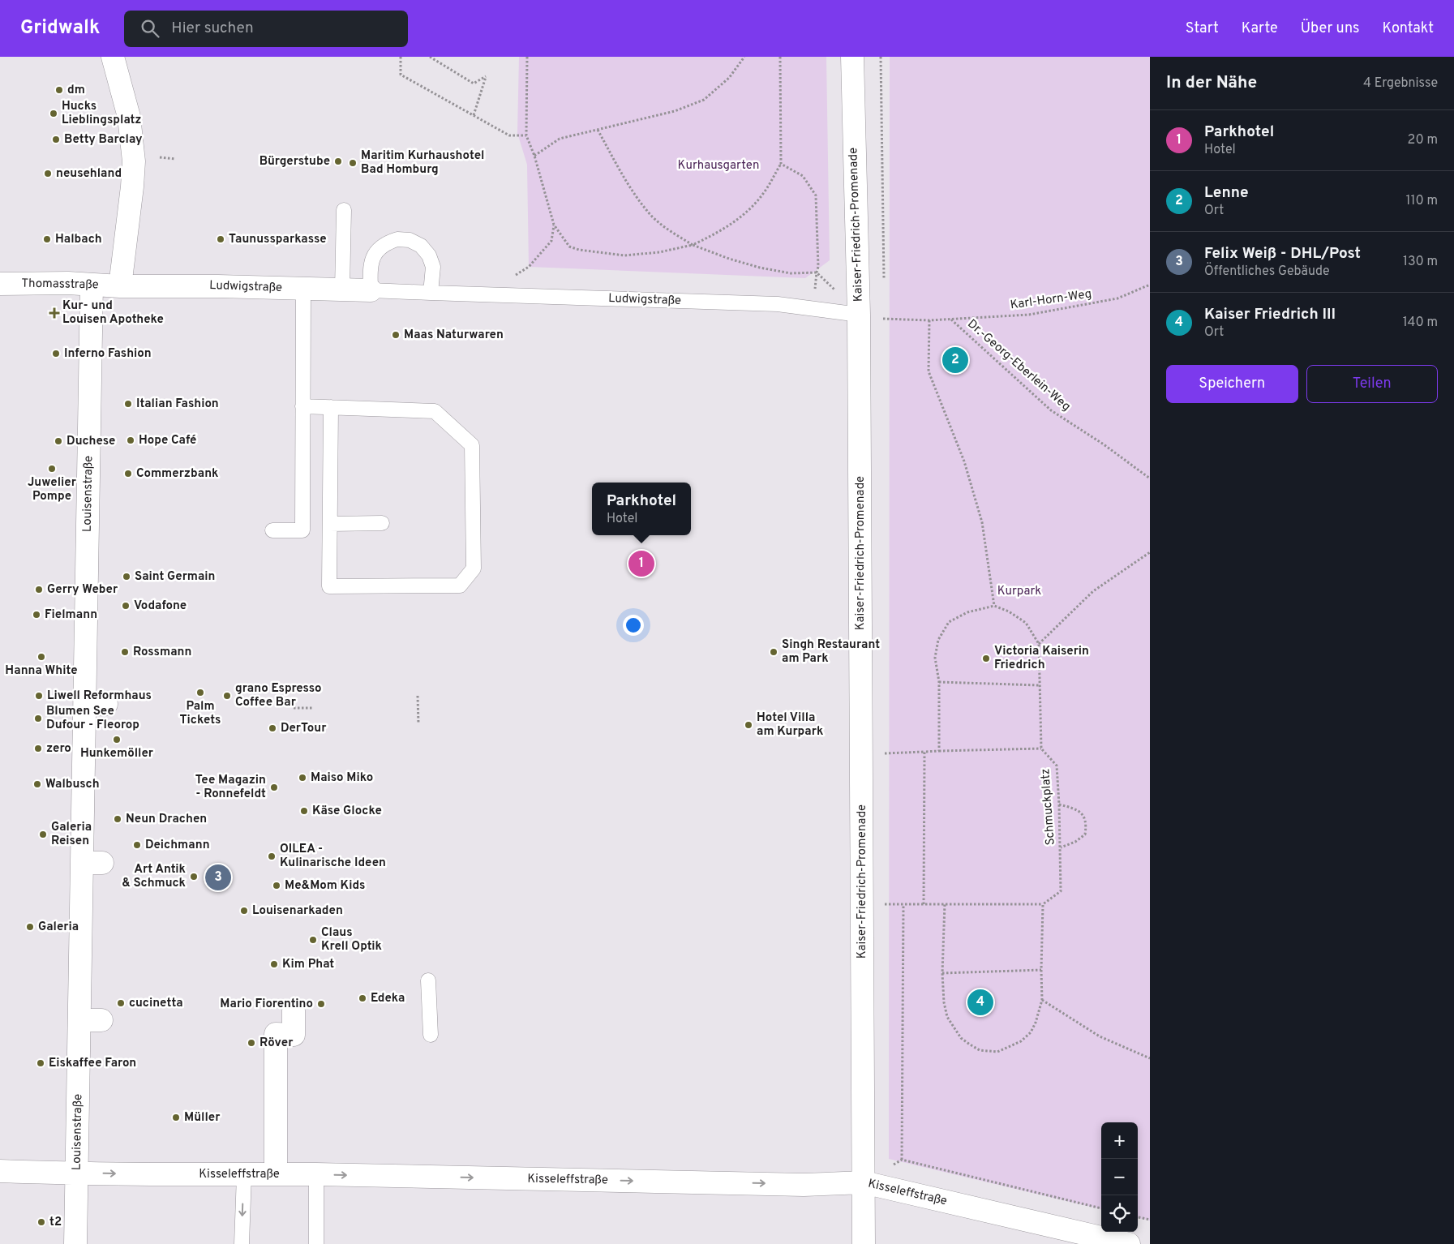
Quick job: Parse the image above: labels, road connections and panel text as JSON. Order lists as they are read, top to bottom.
{
  "streets": {
    "street": [
      "Kaiser-Friedrich-Promenade",
      "Thomasstraße",
      "Ludwigstraße",
      "Louisenstraße",
      "Kisseleffstraße"
    ],
    "path": ["Karl-Horn-Weg", "Dr.-Georg-Eberlein-Weg", "Schmuckplatz"]
  },
  "crossings": [
    ["Kaiser-Friedrich-Promenade", "Ludwigstraße"],
    ["Kaiser-Friedrich-Promenade", "Dr.-Georg-Eberlein-Weg"],
    ["Kaiser-Friedrich-Promenade", "Kisseleffstraße"],
    ["Thomasstraße", "Ludwigstraße"],
    ["Thomasstraße", "Louisenstraße"],
    ["Ludwigstraße", "Dr.-Georg-Eberlein-Weg"],
    ["Karl-Horn-Weg", "Dr.-Georg-Eberlein-Weg"],
    ["Louisenstraße", "Kisseleffstraße"]
  ],
  "one_way": ["Kisseleffstraße"],
  "parks": ["Kurhausgarten", "Kurpark"],
  "places": {
    "other": [
      "dm",
      "Hucks Lieblingsplatz",
      "Betty Barclay",
      "Bürgerstube",
      "Maritim Kurhaushotel Bad Homburg",
      "neusehland",
      "Halbach",
      "Taunussparkasse",
      "Maas Naturwaren",
      "Inferno Fashion",
      "Italian Fashion",
      "Hope Café",
      "Duchese",
      "Juwelier Pompe",
      "Commerzbank",
      "Saint Germain",
      "Gerry Weber",
      "Vodafone",
      "Fielmann",
      "Rossmann",
      "Singh Restaurant am Park",
      "Hanna White",
      "Victoria Kaiserin Friedrich",
      "Palm Tickets",
      "Liwell Reformhaus",
      "grano Espresso Coffee Bar",
      "Blumen See Dufour - Fleorop",
      "Hotel Villa am Kurpark",
      "DerTour",
      "Hunkemöller",
      "zero",
      "Maiso Miko",
      "Walbusch",
      "Tee Magazin - Ronnefeldt",
      "Käse Glocke",
      "Neun Drachen",
      "Galeria Reisen",
      "Deichmann",
      "OILEA - Kulinarische Ideen",
      "Art Antik & Schmuck",
      "Me&Mom Kids",
      "Louisenarkaden",
      "Galeria",
      "Claus Krell Optik",
      "Kim Phat",
      "Edeka",
      "cucinetta",
      "Mario Fiorentino",
      "Röver",
      "Eiskaffee Faron",
      "Müller",
      "t2"
    ],
    "health": ["Kur- und Louisen Apotheke"]
  },
  "page": {
    "header": "Gridwalk",
    "search": "Hier suchen",
    "nav": [
      "Start",
      "Karte",
      "Über uns",
      "Kontakt"
    ],
    "heading": ["In der Nähe", "4 Ergebnisse"],
    "list": [
      {
        "mark": "1",
        "name": "Parkhotel",
        "note": "Hotel",
        "value": "20 m"
      },
      {
        "mark": "2",
        "name": "Lenne",
        "note": "Ort",
        "value": "110 m"
      },
      {
        "mark": "3",
        "name": "Felix Weiß - DHL/Post",
        "note": "Öffentliches Gebäude",
        "value": "130 m"
      },
      {
        "mark": "4",
        "name": "Kaiser Friedrich III",
        "note": "Ort",
        "value": "140 m"
      }
    ],
    "pins": [
      "2",
      "1",
      "3",
      "4"
    ],
    "buttons": ["Speichern", "Teilen"],
    "popup": ["Parkhotel", "Hotel"],
    "map_buttons": ["+", "−"]
  }
}
